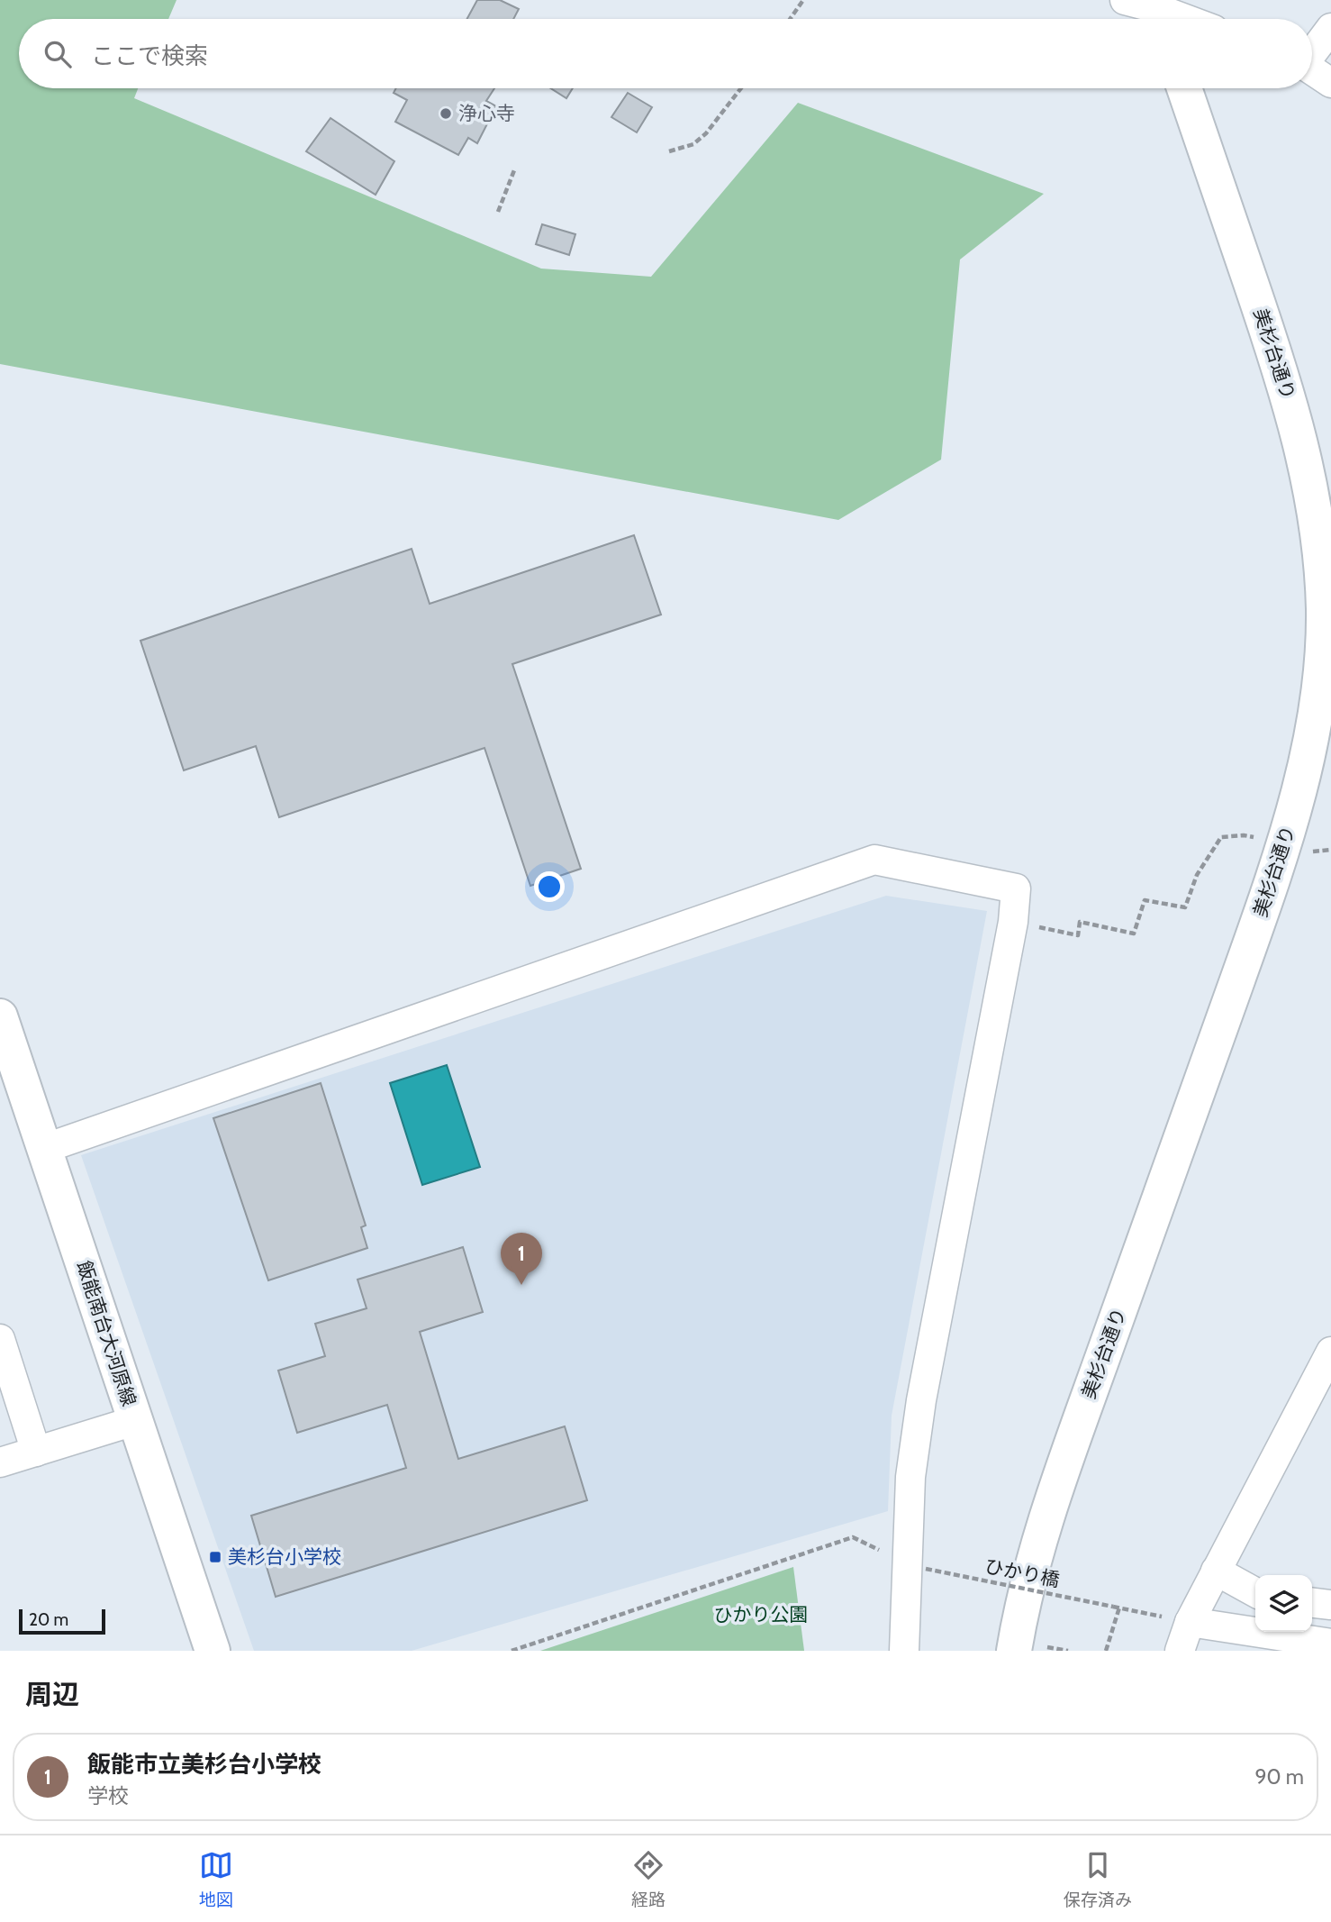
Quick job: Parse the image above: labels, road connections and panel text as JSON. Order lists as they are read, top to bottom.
{
  "streets": {
    "street": ["美杉台通り", "飯能南台大河原線"],
    "path": ["ひかり橋"]
  },
  "parks": ["ひかり公園"],
  "places": {
    "other": ["浄心寺"],
    "transit": ["美杉台小学校"]
  },
  "scale_bar": "20 m",
  "page": {
    "search": "ここで検索",
    "pins": "1",
    "scale": "20 m",
    "heading": "周辺",
    "list": [
      {
        "mark": "1",
        "name": "飯能市立美杉台小学校",
        "note": "学校",
        "value": "90 m"
      }
    ],
    "nav": ["地図", "経路", "保存済み"]
  }
}
